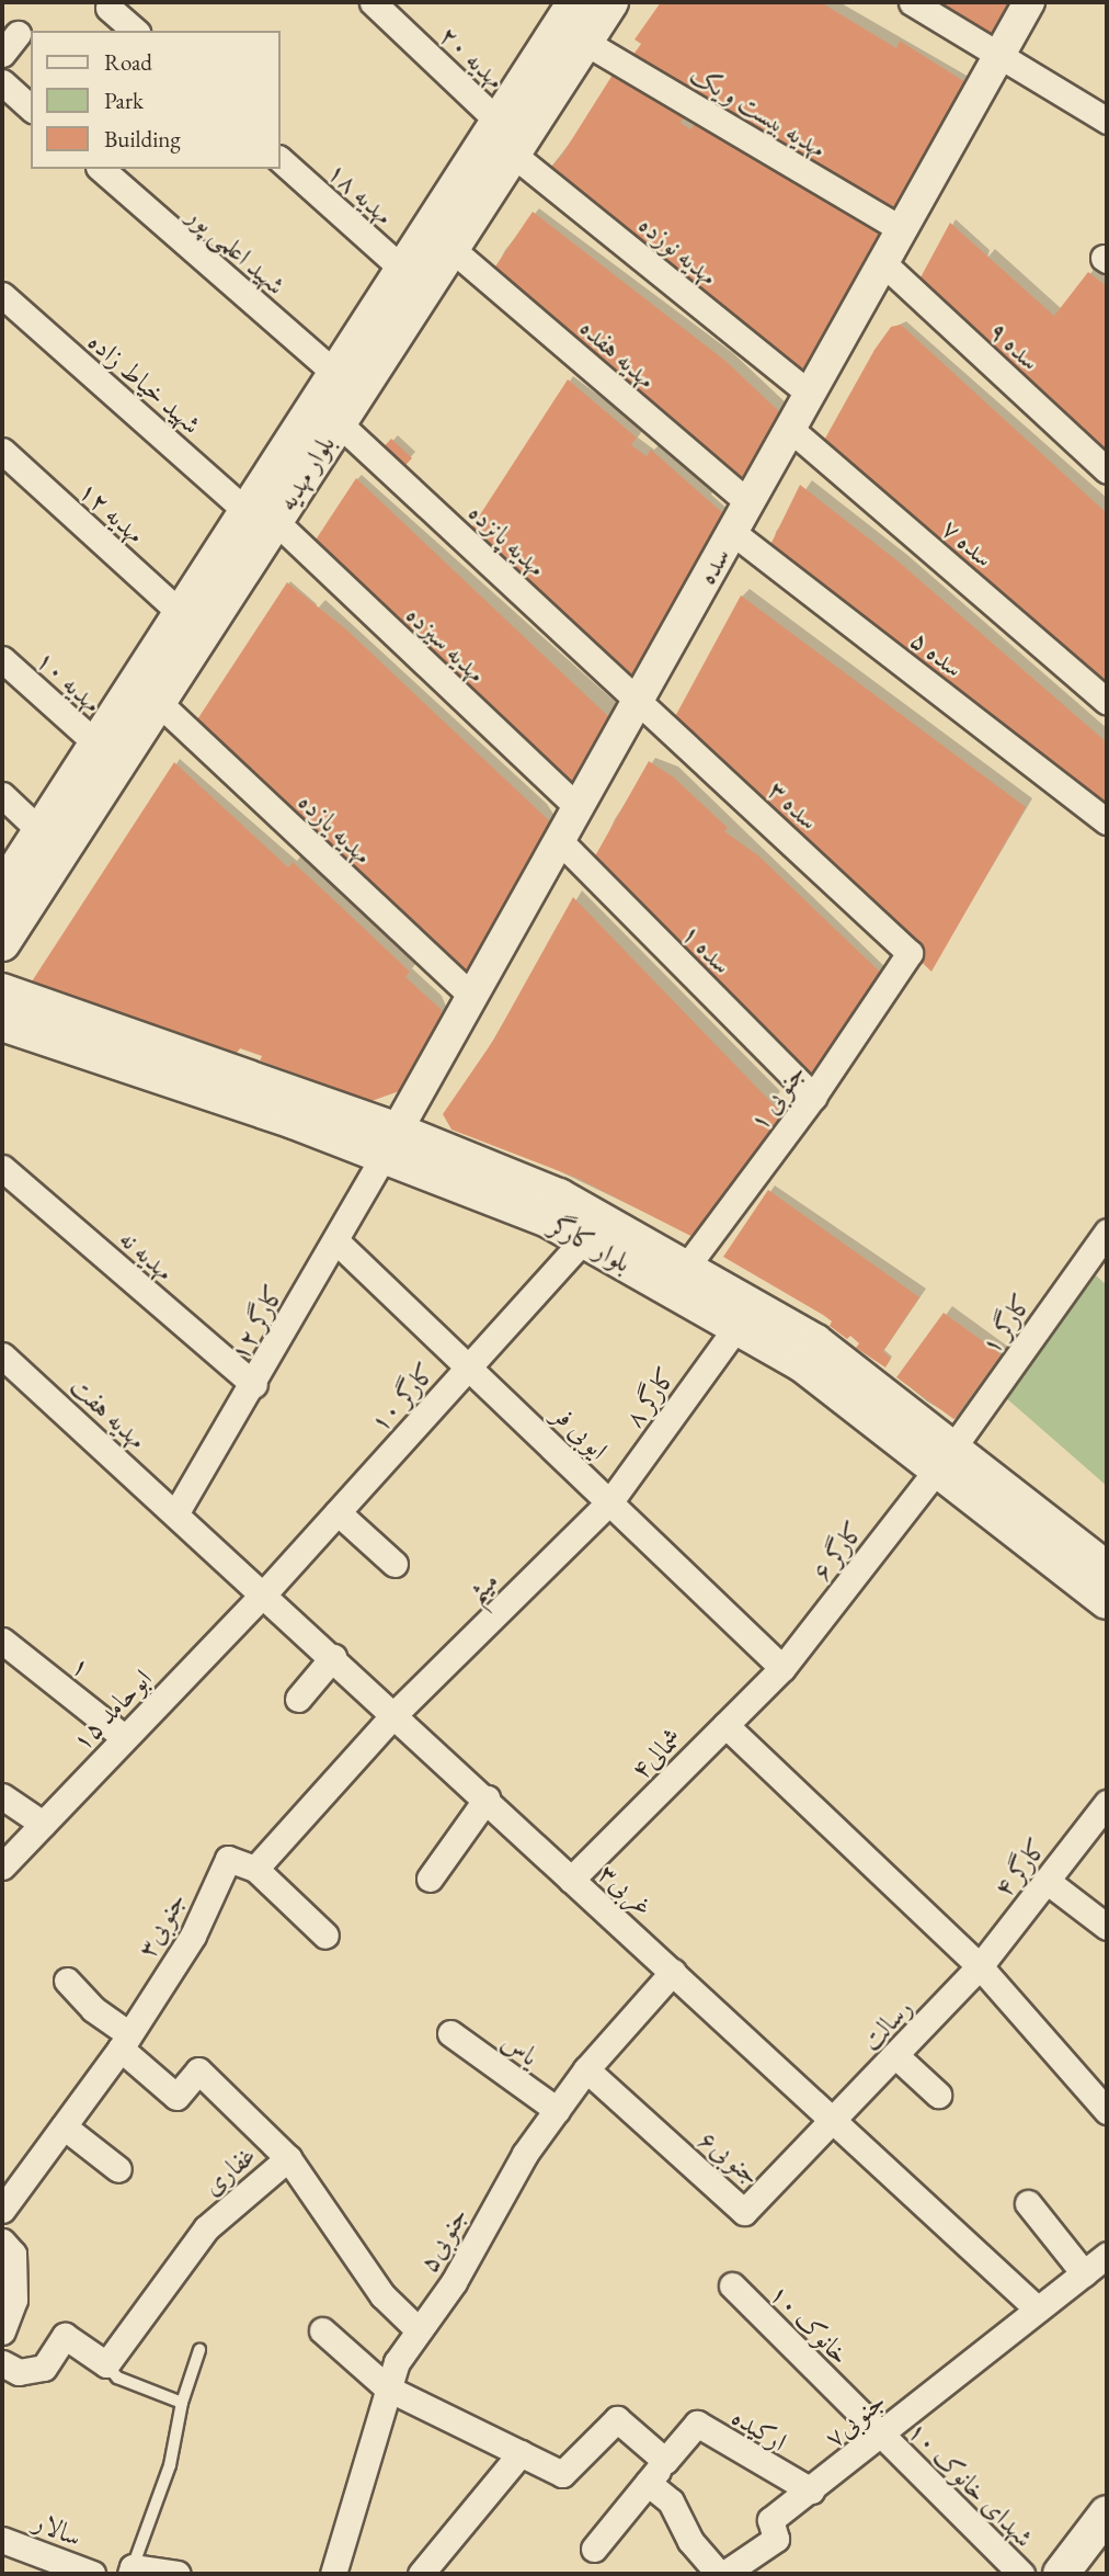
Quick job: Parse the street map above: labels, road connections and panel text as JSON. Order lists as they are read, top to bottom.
{
  "streets": {
    "main road": ["بلوار مهدیه", "بلوار کارگر"],
    "street": [
      "مهدیه ۲۰",
      "مهدیه بیست و یک",
      "مهدیه ۱۸",
      "شهید اعلمی پور",
      "مهدیه نوزده",
      "سده ۹",
      "مهدیه هفده",
      "شهید خیاط زاده",
      "مهدیه ۱۲",
      "مهدیه پانزده",
      "سده ۷",
      "سده",
      "مهدیه سیزده",
      "سده ۵",
      "مهدیه ۱۰",
      "سده ۳",
      "مهدیه یازده",
      "سده ۱",
      "۱ جنوبی",
      "مهدیه نه",
      "کارگر ۱۲",
      "کارگر ۱",
      "کارگر ۱۰",
      "کارگر ۸",
      "مهدیه هفت",
      "ایوبی فر",
      "کارگر ۶",
      "میثم",
      "۱",
      "ابوحامد ۱۵",
      "شمالی۴",
      "کارگر ۴",
      "غربی۳",
      "جنوبی۳",
      "رسالت",
      "یاس",
      "جنوبی۶",
      "غفاری",
      "جنوبی۵",
      "خانوک ۱۰",
      "جنوبی۷",
      "ارکیده",
      "شهدای خانوک ۱۰",
      "سالار"
    ]
  },
  "crossings": [
    ["مهدیه ۲۰", "مهدیه نوزده"],
    ["مهدیه ۲۰", "بلوار مهدیه"],
    ["مهدیه بیست و یک", "بلوار مهدیه"],
    ["مهدیه بیست و یک", "سده"],
    ["مهدیه ۱۸", "بلوار مهدیه"],
    ["شهید اعلمی پور", "بلوار مهدیه"],
    ["مهدیه نوزده", "بلوار مهدیه"],
    ["مهدیه نوزده", "سده"],
    ["سده ۹", "سده"],
    ["مهدیه هفده", "بلوار مهدیه"],
    ["مهدیه هفده", "سده"],
    ["شهید خیاط زاده", "بلوار مهدیه"],
    ["شهید خیاط زاده", "مهدیه سیزده"],
    ["بلوار مهدیه", "مهدیه ۱۲"],
    ["بلوار مهدیه", "مهدیه پانزده"],
    ["بلوار مهدیه", "مهدیه سیزده"],
    ["بلوار مهدیه", "مهدیه ۱۰"],
    ["بلوار مهدیه", "مهدیه یازده"],
    ["مهدیه پانزده", "سده"],
    ["مهدیه پانزده", "سده ۳"],
    ["سده ۷", "سده"],
    ["سده", "مهدیه سیزده"],
    ["سده", "سده ۵"],
    ["سده", "سده ۳"],
    ["سده", "مهدیه یازده"],
    ["سده", "سده ۱"],
    ["سده", "بلوار کارگر"],
    ["سده", "کارگر ۱۲"],
    ["سده ۳", "۱ جنوبی"],
    ["سده ۱", "۱ جنوبی"],
    ["۱ جنوبی", "بلوار کارگر"],
    ["بلوار کارگر", "کارگر ۱۲"],
    ["بلوار کارگر", "کارگر ۱"],
    ["بلوار کارگر", "کارگر ۱۰"],
    ["بلوار کارگر", "کارگر ۸"],
    ["بلوار کارگر", "کارگر ۶"],
    ["مهدیه نه", "کارگر ۱۲"],
    ["کارگر ۱۲", "مهدیه هفت"],
    ["کارگر ۱۲", "ایوبی فر"],
    ["کارگر ۱۲", "غربی۳"],
    ["کارگر ۱", "کارگر ۶"],
    ["کارگر ۱۰", "ایوبی فر"],
    ["کارگر ۱۰", "ابوحامد ۱۵"],
    ["کارگر ۱۰", "غربی۳"],
    ["کارگر ۸", "ایوبی فر"],
    ["کارگر ۸", "میثم"],
    ["مهدیه هفت", "غربی۳"],
    ["ایوبی فر", "کارگر ۶"],
    ["ایوبی فر", "میثم"],
    ["ایوبی فر", "شمالی۴"],
    ["کارگر ۶", "شمالی۴"],
    ["میثم", "غربی۳"],
    ["۱", "ابوحامد ۱۵"],
    ["ابوحامد ۱۵", "غربی۳"],
    ["شمالی۴", "غربی۳"],
    ["کارگر ۴", "رسالت"],
    ["غربی۳", "رسالت"],
    ["غربی۳", "جنوبی۶"],
    ["غربی۳", "جنوبی۵"],
    ["غربی۳", "جنوبی۷"],
    ["رسالت", "جنوبی۶"],
    ["یاس", "جنوبی۵"],
    ["جنوبی۶", "جنوبی۵"],
    ["غفاری", "جنوبی۵"],
    ["خانوک ۱۰", "جنوبی۷"],
    ["خانوک ۱۰", "شهدای خانوک ۱۰"],
    ["جنوبی۷", "ارکیده"],
    ["جنوبی۷", "شهدای خانوک ۱۰"]
  ],
  "legend": ["Road", "Park", "Building"]
}
